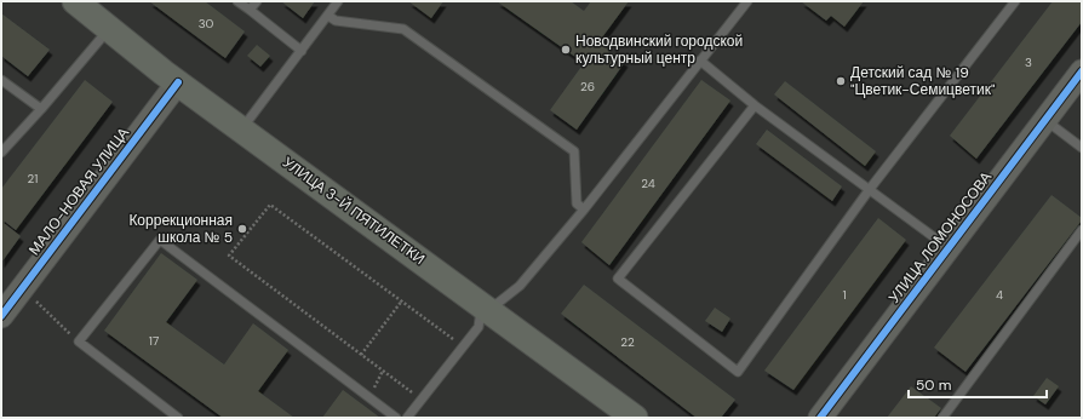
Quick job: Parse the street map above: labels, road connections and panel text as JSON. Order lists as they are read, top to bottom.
{
  "streets": {
    "main road": ["УЛИЦА 3-Й ПЯТИЛЕТКИ"],
    "street": ["МАЛО-НОВАЯ УЛИЦА", "УЛИЦА ЛОМОНОСОВА"]
  },
  "crossings": [
    ["МАЛО-НОВАЯ УЛИЦА", "УЛИЦА 3-Й ПЯТИЛЕТКИ"]
  ],
  "places": ["Новодвинский городской культурный центр", "Детский сад № 19 \"Цветик-Семицветик\"", "Коррекционная школа № 5"],
  "house_numbers": [
    "30",
    "3",
    "26",
    "21",
    "24",
    "1",
    "4",
    "17",
    "22"
  ],
  "scale_bar": "50 m"
}
